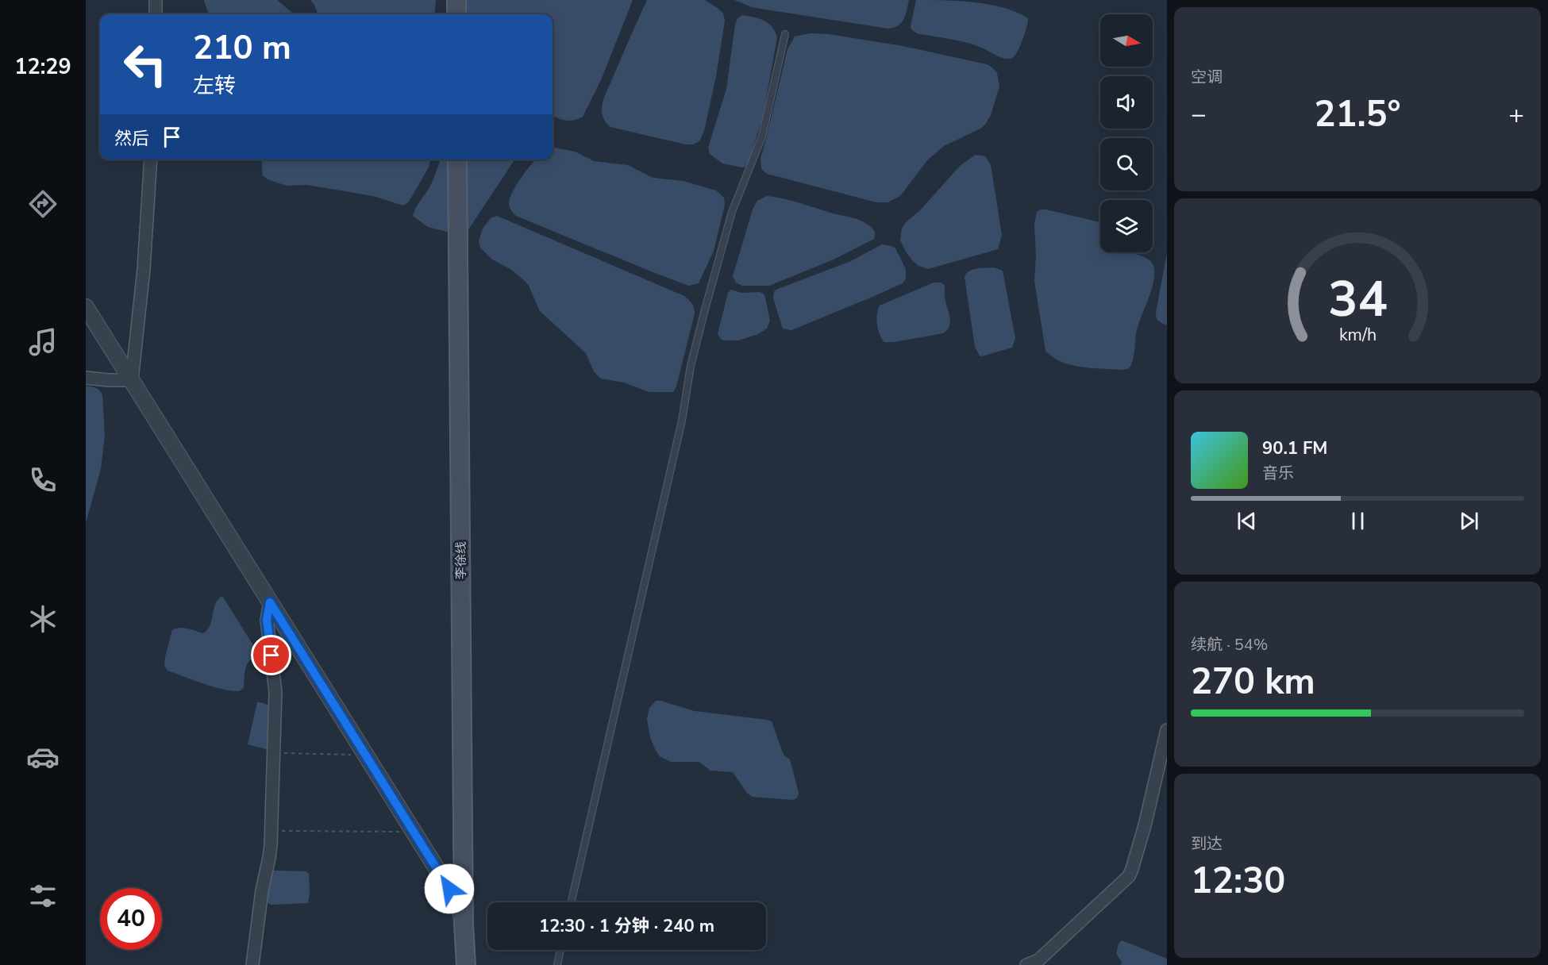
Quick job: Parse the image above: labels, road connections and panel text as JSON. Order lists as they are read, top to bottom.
{
  "streets": {
    "main road": ["李徐线"]
  },
  "north": "right",
  "page": {
    "tabs": "12:29",
    "tile": [
      "空调",
      ["续航 · 54%", "270 km"],
      ["到达", "12:30"]
    ],
    "turn": ["210 m", "左转"],
    "heat": ["−", "21.5°", "+"],
    "then": "然后",
    "song": ["90.1 FM", "音乐"],
    "limit": "40",
    "trip": "12:30 · 1 分钟 · 240 m",
    "gauge": ["34", "km/h"]
  }
}
